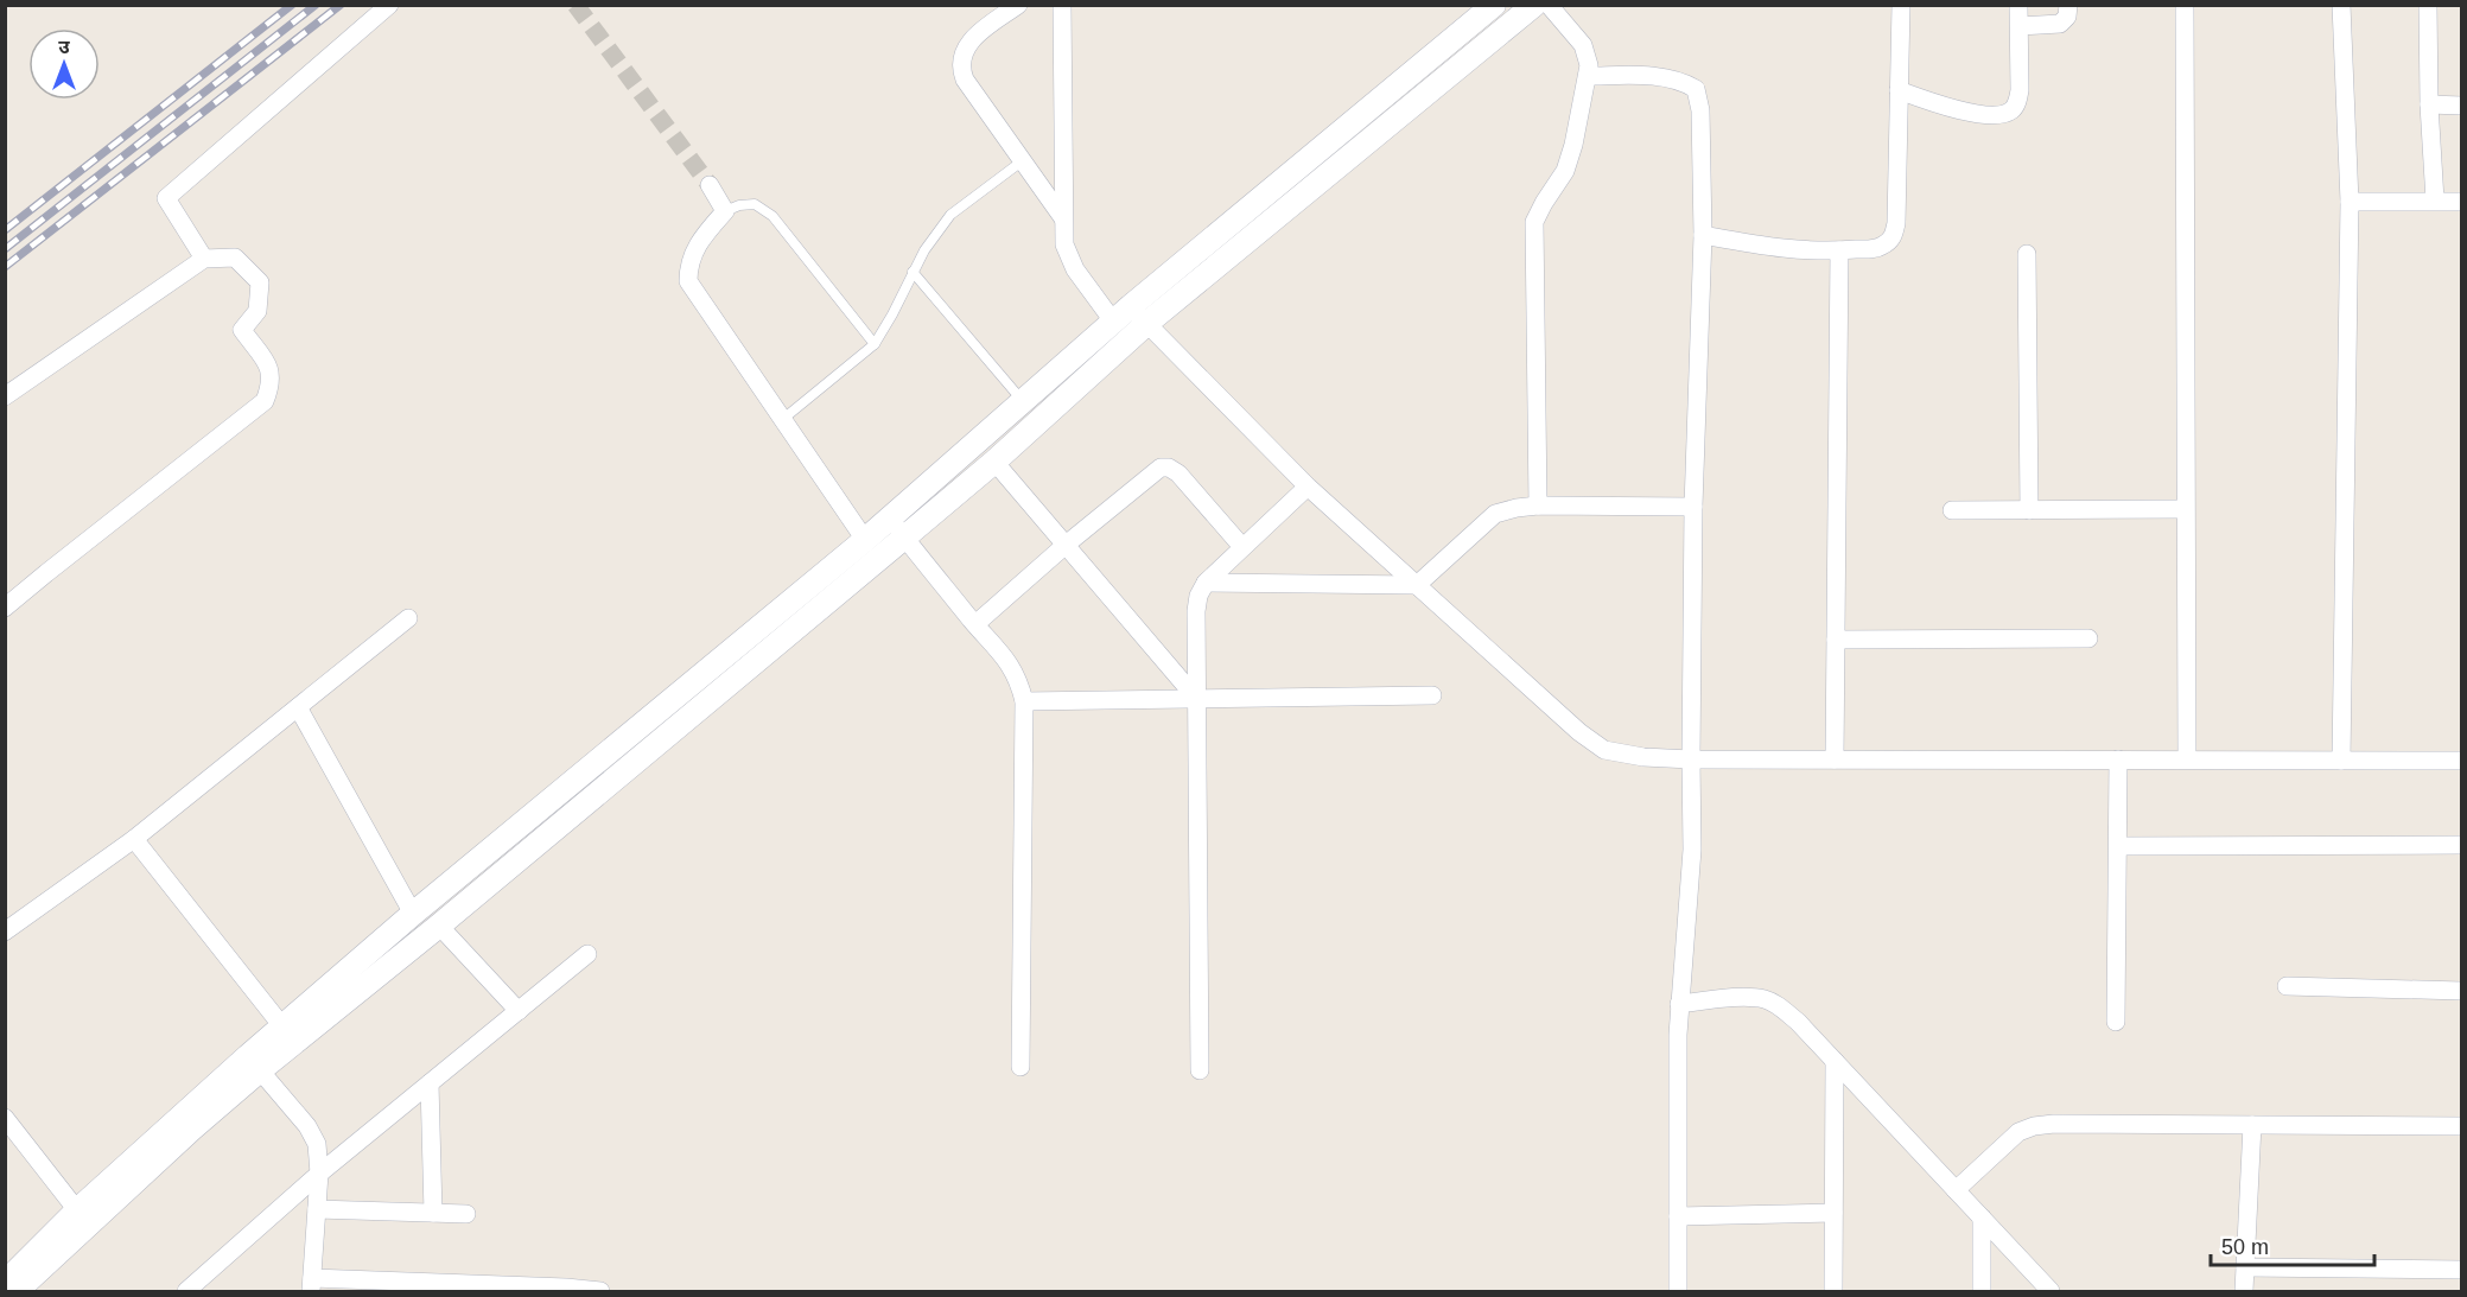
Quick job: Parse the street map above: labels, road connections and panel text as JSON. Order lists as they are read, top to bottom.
{
  "scale_bar": "50 m",
  "north": "top"
}
